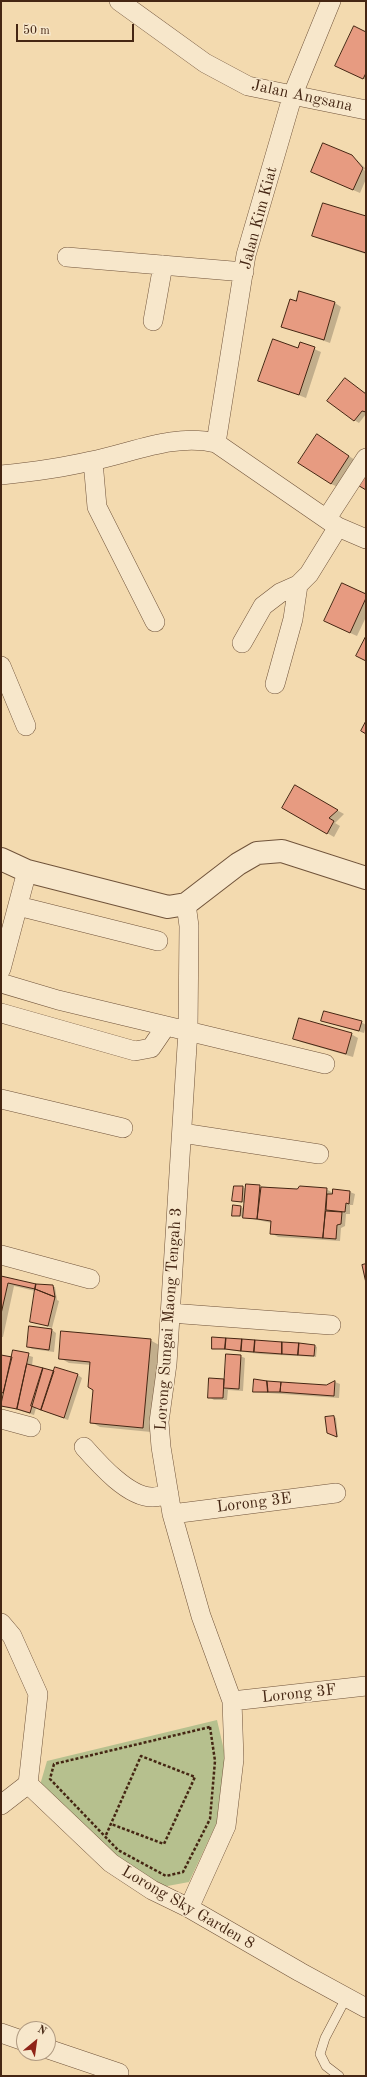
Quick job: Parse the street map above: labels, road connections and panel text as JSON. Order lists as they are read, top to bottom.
{
  "streets": {
    "street": [
      "Jalan Angsana",
      "Jalan Kim Kiat",
      "Lorong Sungai Maong Tengah 3",
      "Lorong 3E",
      "Lorong 3F",
      "Lorong Sky Garden 8"
    ]
  },
  "crossings": [
    ["Jalan Angsana", "Jalan Kim Kiat"],
    ["Lorong Sungai Maong Tengah 3", "Lorong 3E"],
    ["Lorong Sungai Maong Tengah 3", "Lorong 3F"],
    ["Lorong Sungai Maong Tengah 3", "Lorong Sky Garden 8"]
  ],
  "scale_bar": "50 m",
  "north": "top right"
}
